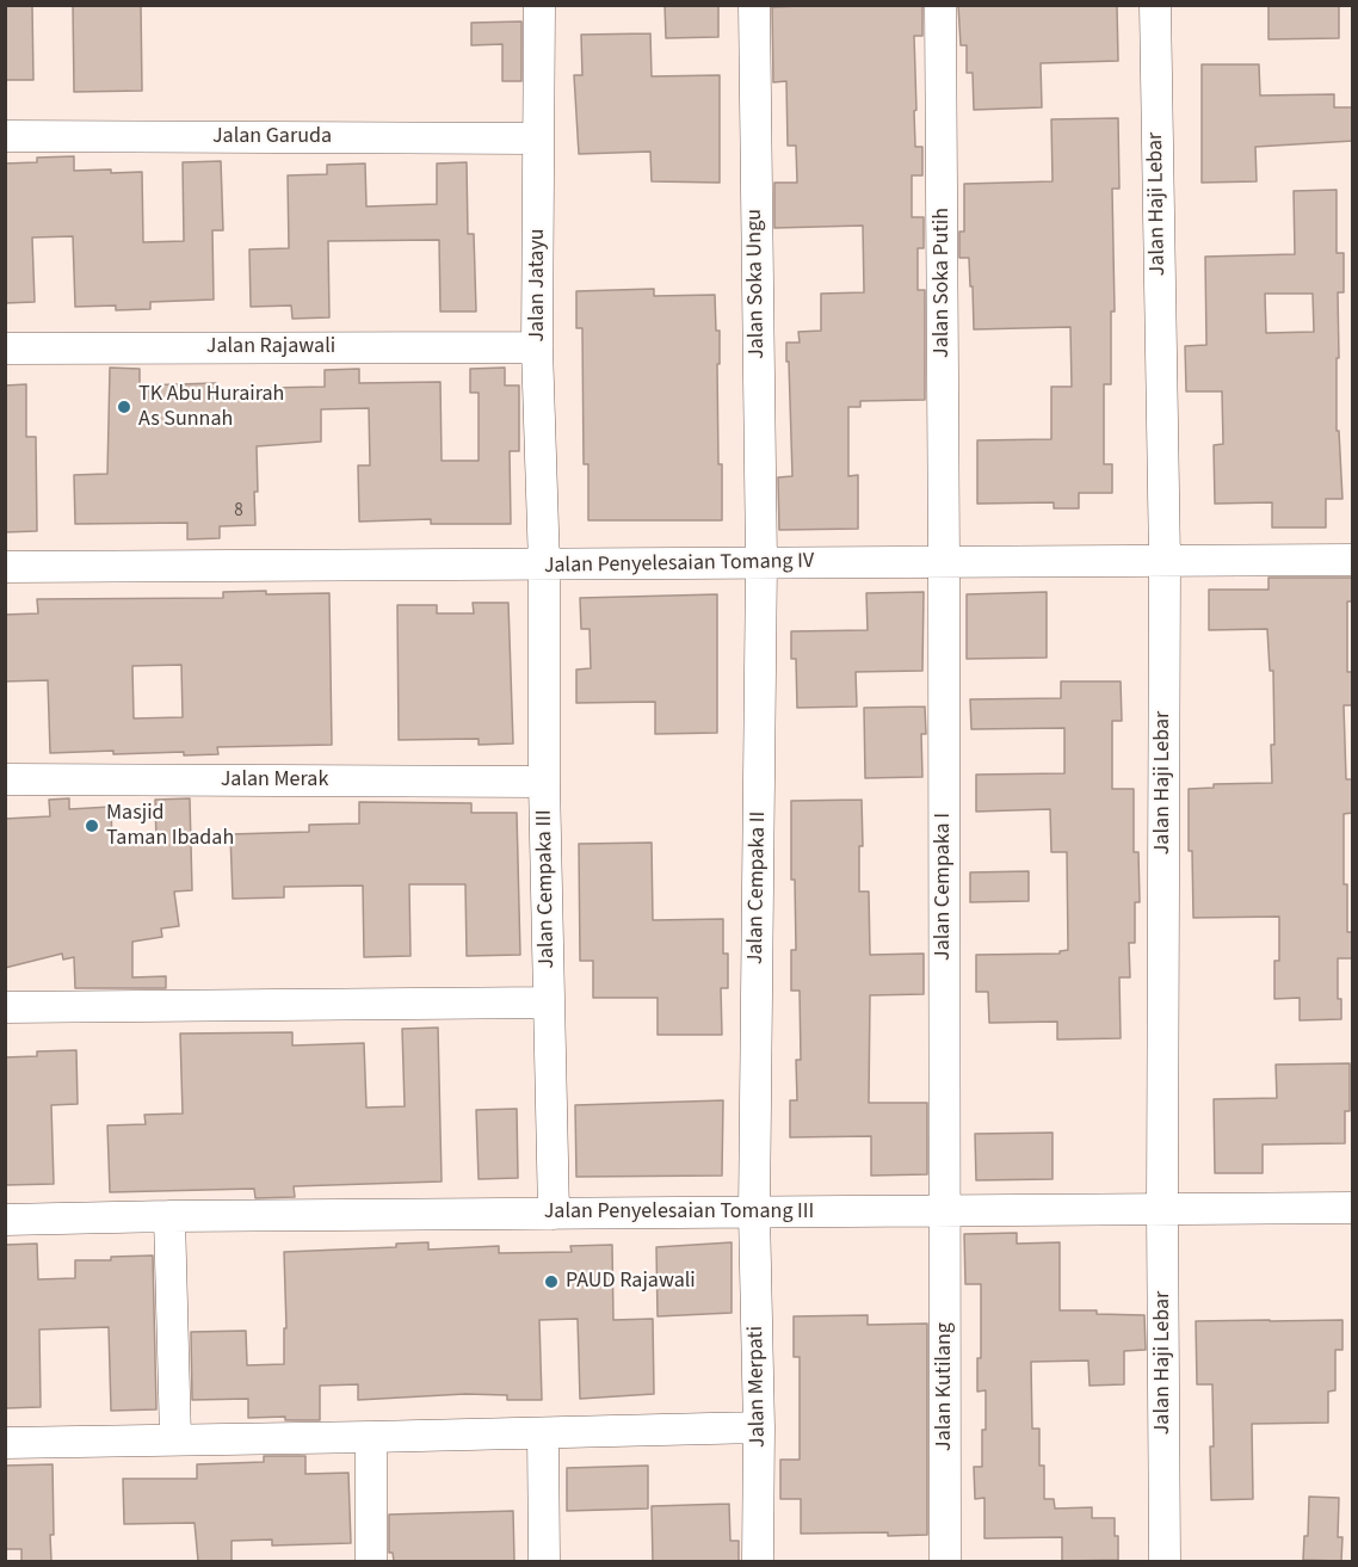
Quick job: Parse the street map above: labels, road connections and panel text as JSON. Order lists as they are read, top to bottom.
{
  "streets": {
    "street": [
      "Jalan Garuda",
      "Jalan Haji Lebar",
      "Jalan Soka Putih",
      "Jalan Soka Ungu",
      "Jalan Jatayu",
      "Jalan Rajawali",
      "Jalan Penyelesaian Tomang IV",
      "Jalan Merak",
      "Jalan Cempaka I",
      "Jalan Cempaka II",
      "Jalan Cempaka III",
      "Jalan Penyelesaian Tomang III",
      "Jalan Merpati",
      "Jalan Kutilang"
    ]
  },
  "crossings": [
    ["Jalan Garuda", "Jalan Jatayu"],
    ["Jalan Haji Lebar", "Jalan Penyelesaian Tomang IV"],
    ["Jalan Haji Lebar", "Jalan Penyelesaian Tomang III"],
    ["Jalan Soka Putih", "Jalan Penyelesaian Tomang IV"],
    ["Jalan Soka Putih", "Jalan Cempaka I"],
    ["Jalan Soka Ungu", "Jalan Penyelesaian Tomang IV"],
    ["Jalan Soka Ungu", "Jalan Cempaka II"],
    ["Jalan Jatayu", "Jalan Rajawali"],
    ["Jalan Jatayu", "Jalan Penyelesaian Tomang IV"],
    ["Jalan Jatayu", "Jalan Cempaka III"],
    ["Jalan Penyelesaian Tomang IV", "Jalan Cempaka I"],
    ["Jalan Penyelesaian Tomang IV", "Jalan Cempaka II"],
    ["Jalan Penyelesaian Tomang IV", "Jalan Cempaka III"],
    ["Jalan Merak", "Jalan Cempaka III"],
    ["Jalan Cempaka I", "Jalan Penyelesaian Tomang III"],
    ["Jalan Cempaka I", "Jalan Kutilang"],
    ["Jalan Cempaka II", "Jalan Penyelesaian Tomang III"],
    ["Jalan Cempaka II", "Jalan Merpati"],
    ["Jalan Cempaka III", "Jalan Penyelesaian Tomang III"],
    ["Jalan Penyelesaian Tomang III", "Jalan Merpati"],
    ["Jalan Penyelesaian Tomang III", "Jalan Kutilang"]
  ],
  "places": ["TK Abu Hurairah As Sunnah", "Masjid Taman Ibadah", "PAUD Rajawali"],
  "house_numbers": ["8"]
}
